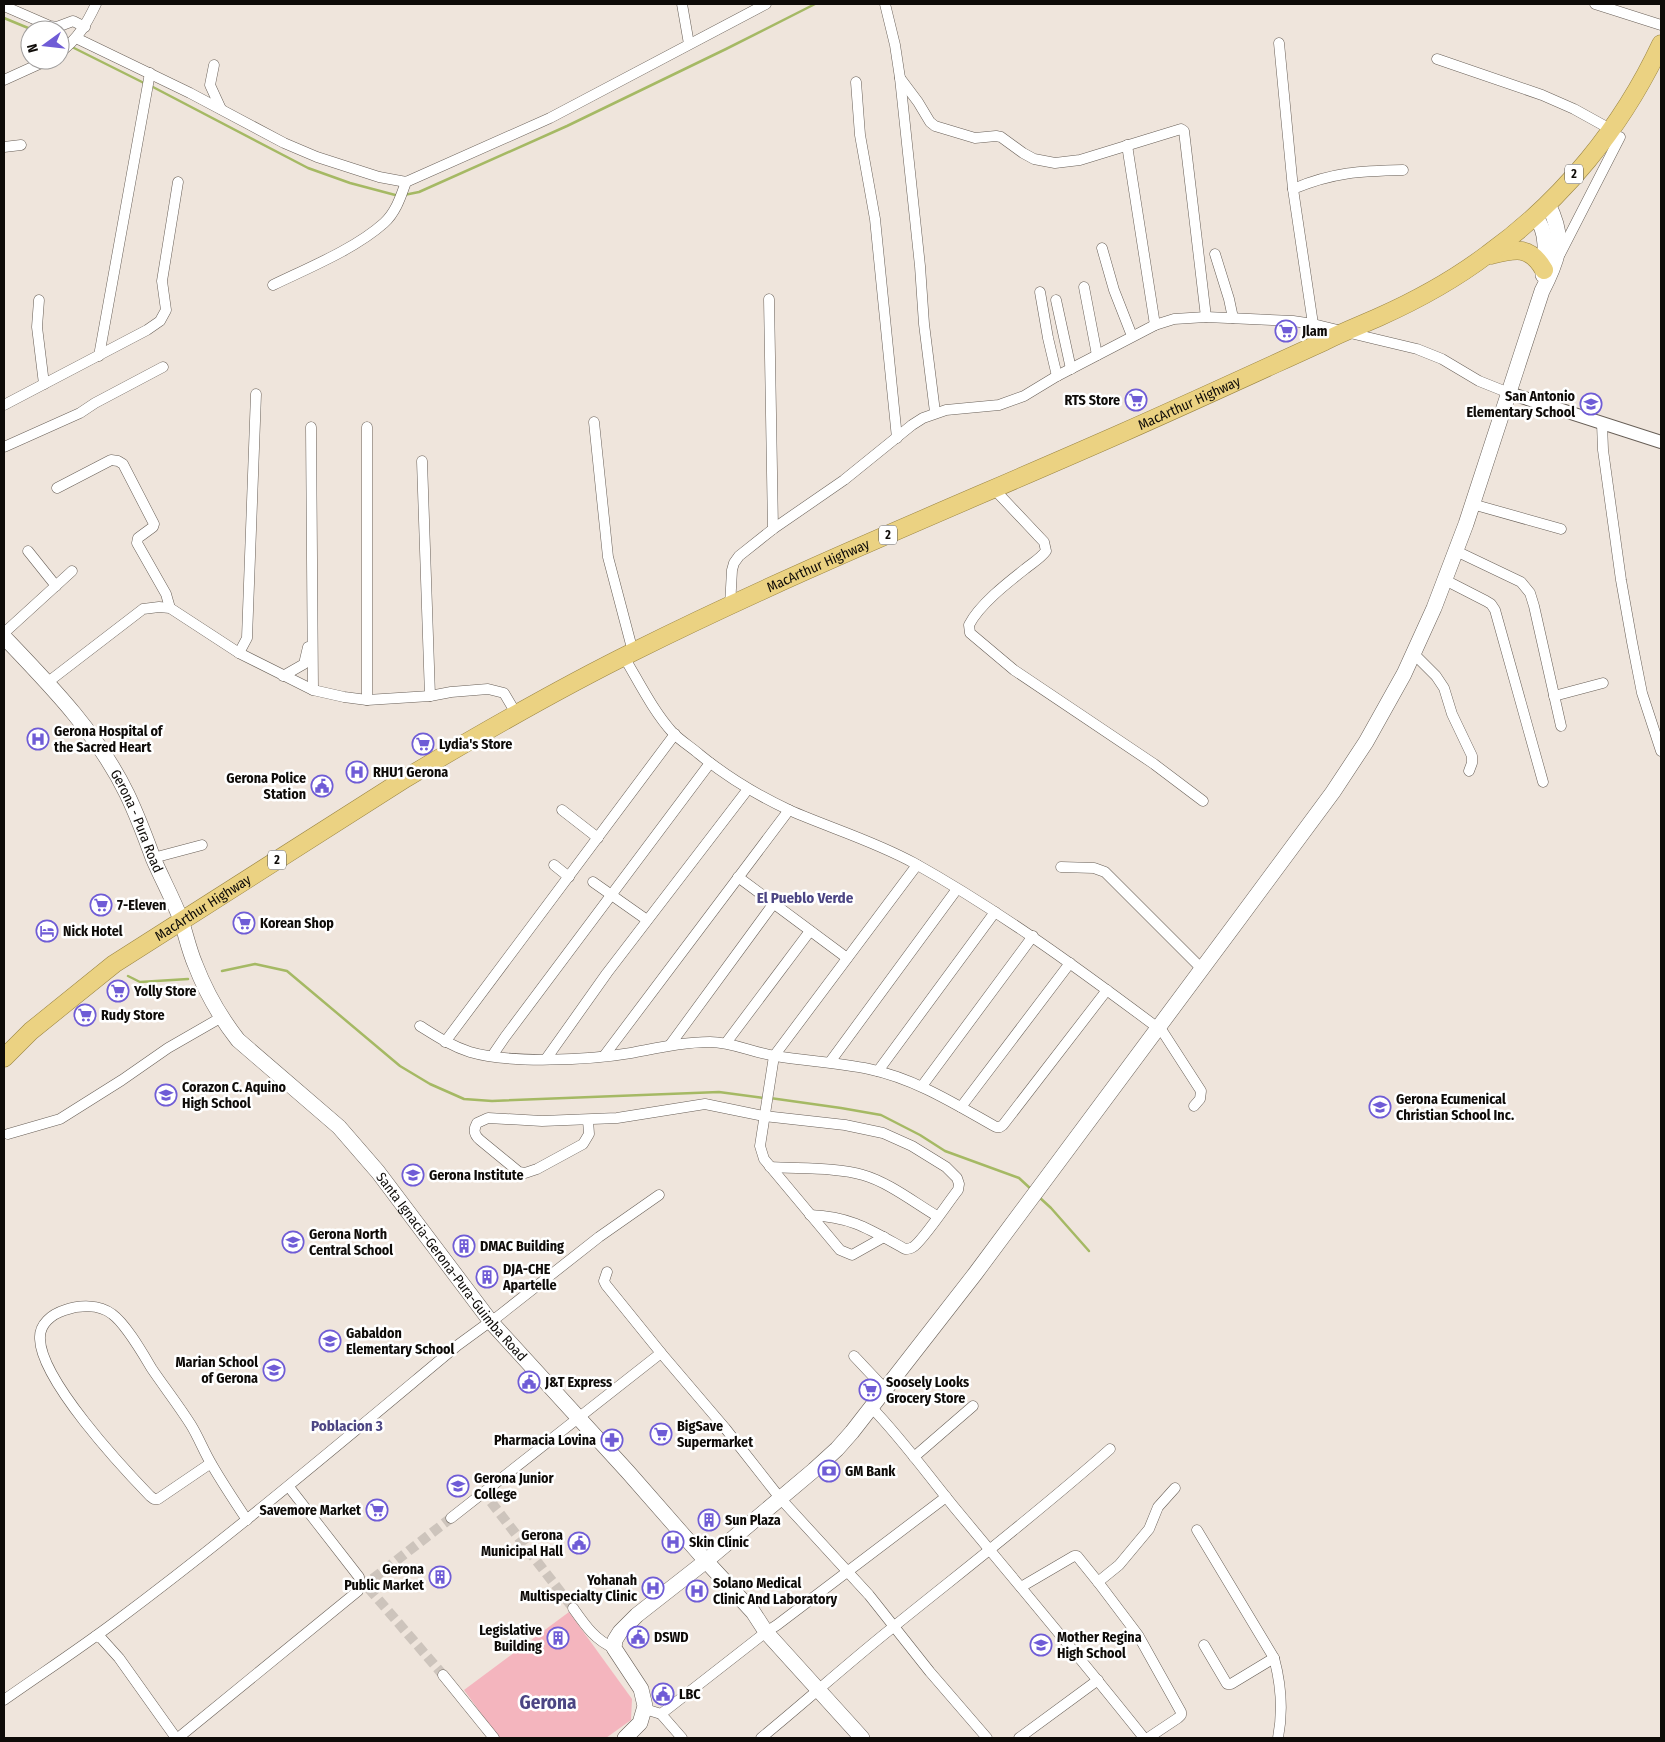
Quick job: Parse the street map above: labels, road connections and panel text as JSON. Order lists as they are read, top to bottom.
{
  "streets": {
    "highway": ["2", "MacArthur Highway"],
    "main road": ["Gerona - Pura Road", "Santa Ignacia-Gerona-Pura-Guimba Road"]
  },
  "crossings": [
    ["MacArthur Highway", "Gerona - Pura Road"],
    ["MacArthur Highway", "Santa Ignacia-Gerona-Pura-Guimba Road"],
    ["Gerona - Pura Road", "Santa Ignacia-Gerona-Pura-Guimba Road"]
  ],
  "districts": ["El Pueblo Verde", "Poblacion 3", "Gerona"],
  "places": {
    "supermarket": [
      "Jlam",
      "RTS Store",
      "Lydia's Store",
      "7-Eleven",
      "Korean Shop",
      "Yolly Store",
      "Rudy Store",
      "Soosely Looks Grocery Store",
      "BigSave Supermarket",
      "Savemore Market"
    ],
    "school or university": [
      "San Antonio Elementary School",
      "Corazon C. Aquino High School",
      "Gerona Ecumenical Christian School Inc.",
      "Gerona Institute",
      "Gerona North Central School",
      "Gabaldon Elementary School",
      "Marian School of Gerona",
      "Gerona Junior College",
      "Mother Regina High School"
    ],
    "hospital": [
      "Gerona Hospital of the Sacred Heart",
      "RHU1 Gerona",
      "Skin Clinic",
      "Yohanah Multispecialty Clinic",
      "Solano Medical Clinic And Laboratory"
    ],
    "public building": [
      "Gerona Police Station",
      "J&T Express",
      "Gerona Municipal Hall",
      "DSWD",
      "LBC"
    ],
    "hotel": ["Nick Hotel"],
    "building": [
      "DMAC Building",
      "DJA-CHE Apartelle",
      "Sun Plaza",
      "Gerona Public Market",
      "Legislative Building"
    ],
    "pharmacy": ["Pharmacia Lovina"],
    "bank": ["GM Bank"]
  },
  "north": "left"
}
